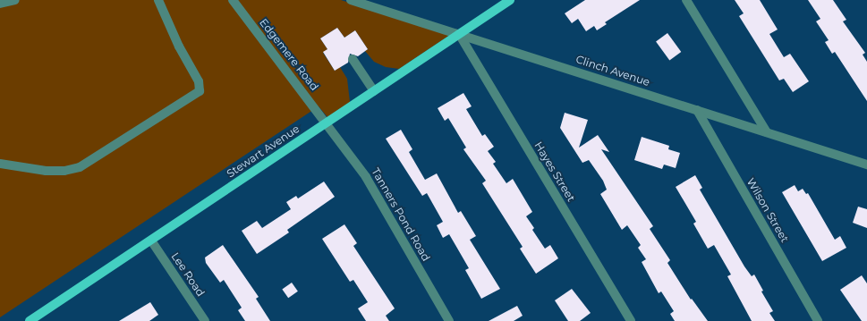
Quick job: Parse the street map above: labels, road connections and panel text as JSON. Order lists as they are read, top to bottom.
{
  "streets": {
    "main road": ["Stewart Avenue"],
    "street": [
      "Edgemere Road",
      "Clinch Avenue",
      "Hayes Street",
      "Wilson Street",
      "Tanners Pond Road",
      "Lee Road"
    ]
  },
  "crossings": [
    ["Edgemere Road", "Stewart Avenue"],
    ["Edgemere Road", "Tanners Pond Road"],
    ["Clinch Avenue", "Stewart Avenue"],
    ["Clinch Avenue", "Hayes Street"],
    ["Clinch Avenue", "Wilson Street"],
    ["Stewart Avenue", "Hayes Street"],
    ["Stewart Avenue", "Tanners Pond Road"],
    ["Stewart Avenue", "Lee Road"]
  ]
}
